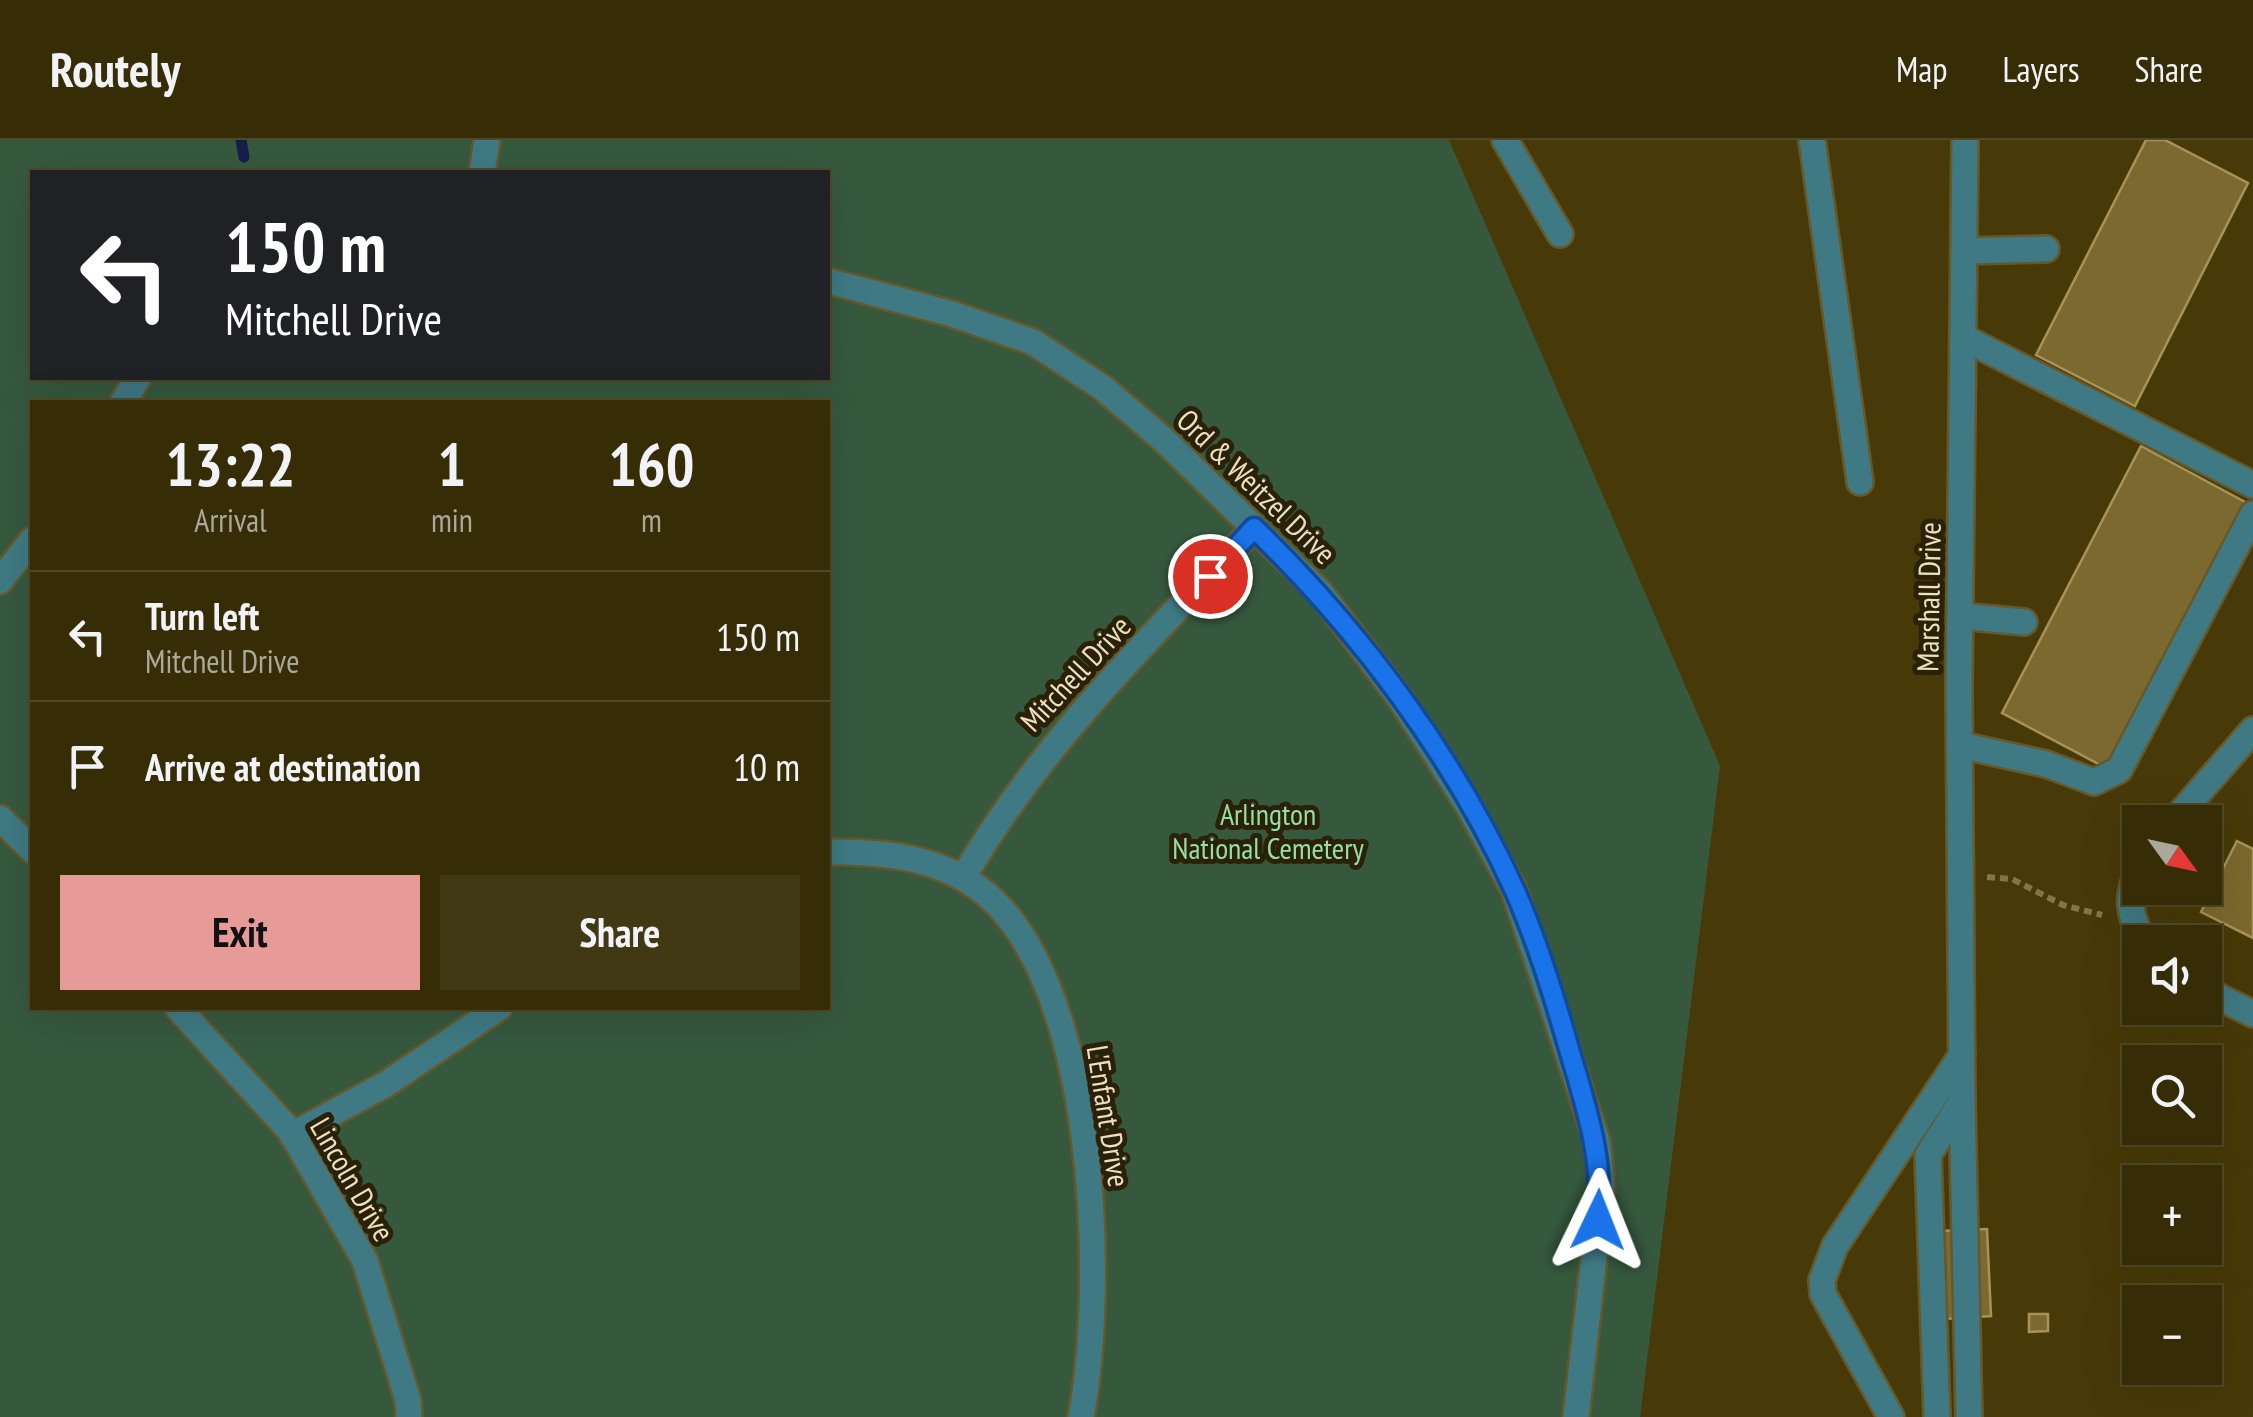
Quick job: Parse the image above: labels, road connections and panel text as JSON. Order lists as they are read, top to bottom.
{
  "streets": {
    "street": [
      "Ord & Weitzel Drive",
      "Marshall Drive",
      "Mitchell Drive",
      "L'Enfant Drive",
      "Lincoln Drive"
    ]
  },
  "crossings": [
    ["Ord & Weitzel Drive", "Mitchell Drive"],
    ["Mitchell Drive", "L'Enfant Drive"]
  ],
  "parks": ["Arlington National Cemetery"],
  "north": "bottom right",
  "page": {
    "header": "Routely",
    "nav": ["Map", "Layers", "Share"],
    "turn": ["150 m", "Mitchell Drive"],
    "eta": [
      "13:22",
      "Arrival",
      "1",
      "min",
      "160",
      "m"
    ],
    "list": [
      {
        "name": "Turn left",
        "note": "Mitchell Drive",
        "value": "150 m"
      },
      {
        "name": "Arrive at destination",
        "value": "10 m"
      }
    ],
    "map_buttons": ["+", "−"],
    "buttons": ["Exit", "Share"]
  }
}
